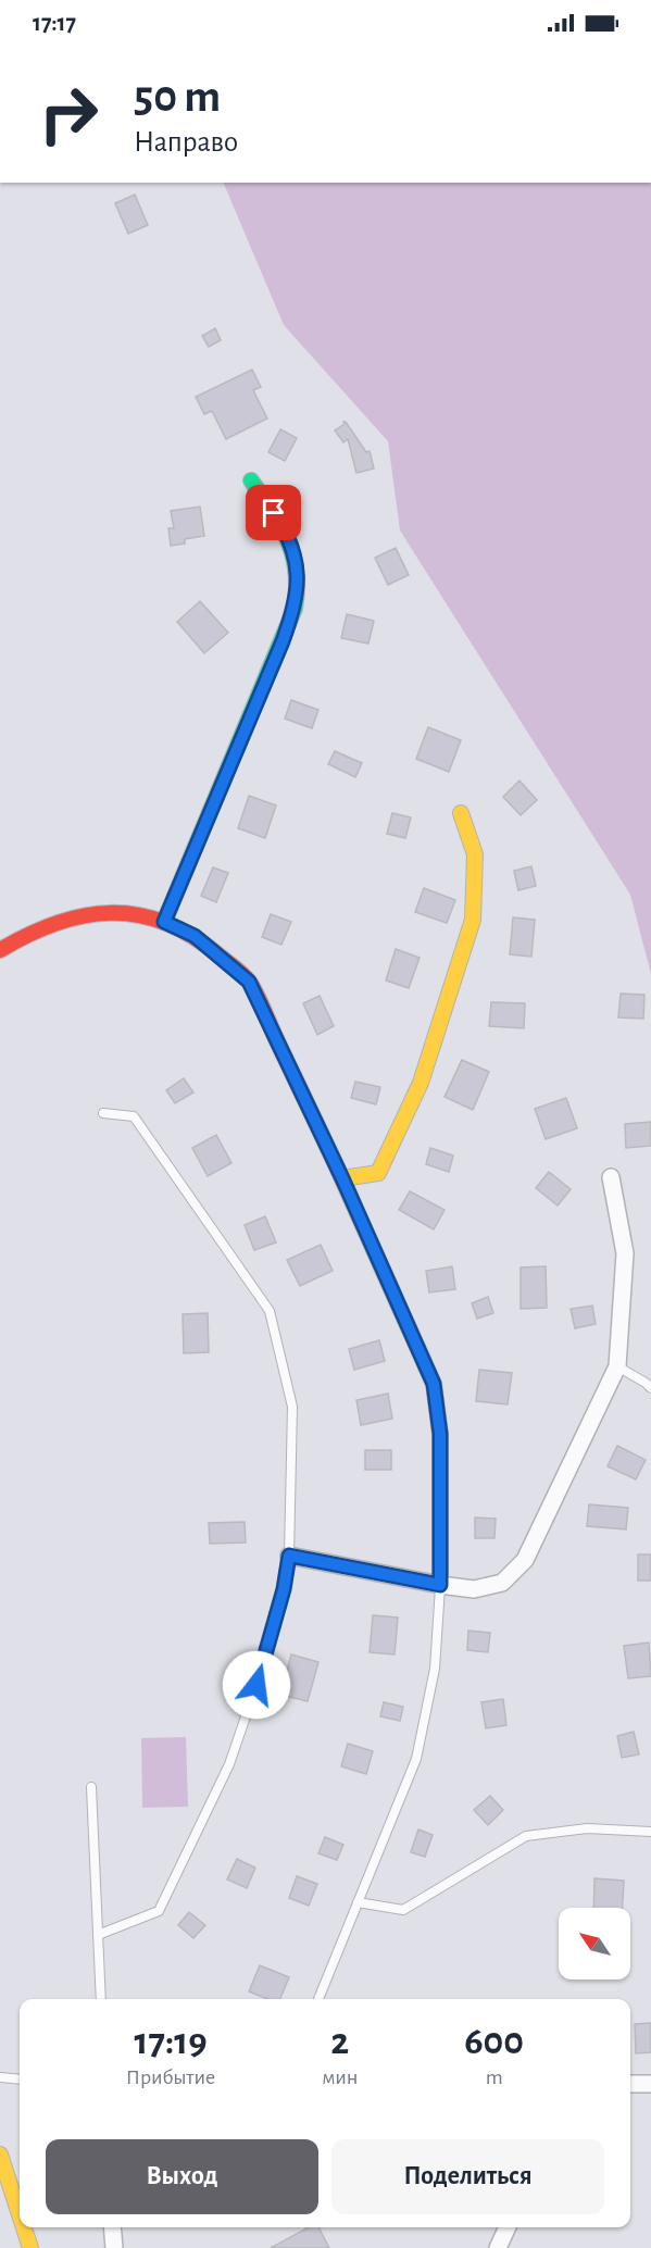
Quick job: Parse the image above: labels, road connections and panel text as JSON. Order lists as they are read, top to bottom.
{
  "north": "top left",
  "page": {
    "status": "17:17",
    "turn": ["50 m", "Направо"],
    "eta": [
      "17:19",
      "Прибытие",
      "2",
      "мин",
      "600",
      "m"
    ],
    "buttons": ["Выход", "Поделиться"]
  }
}
